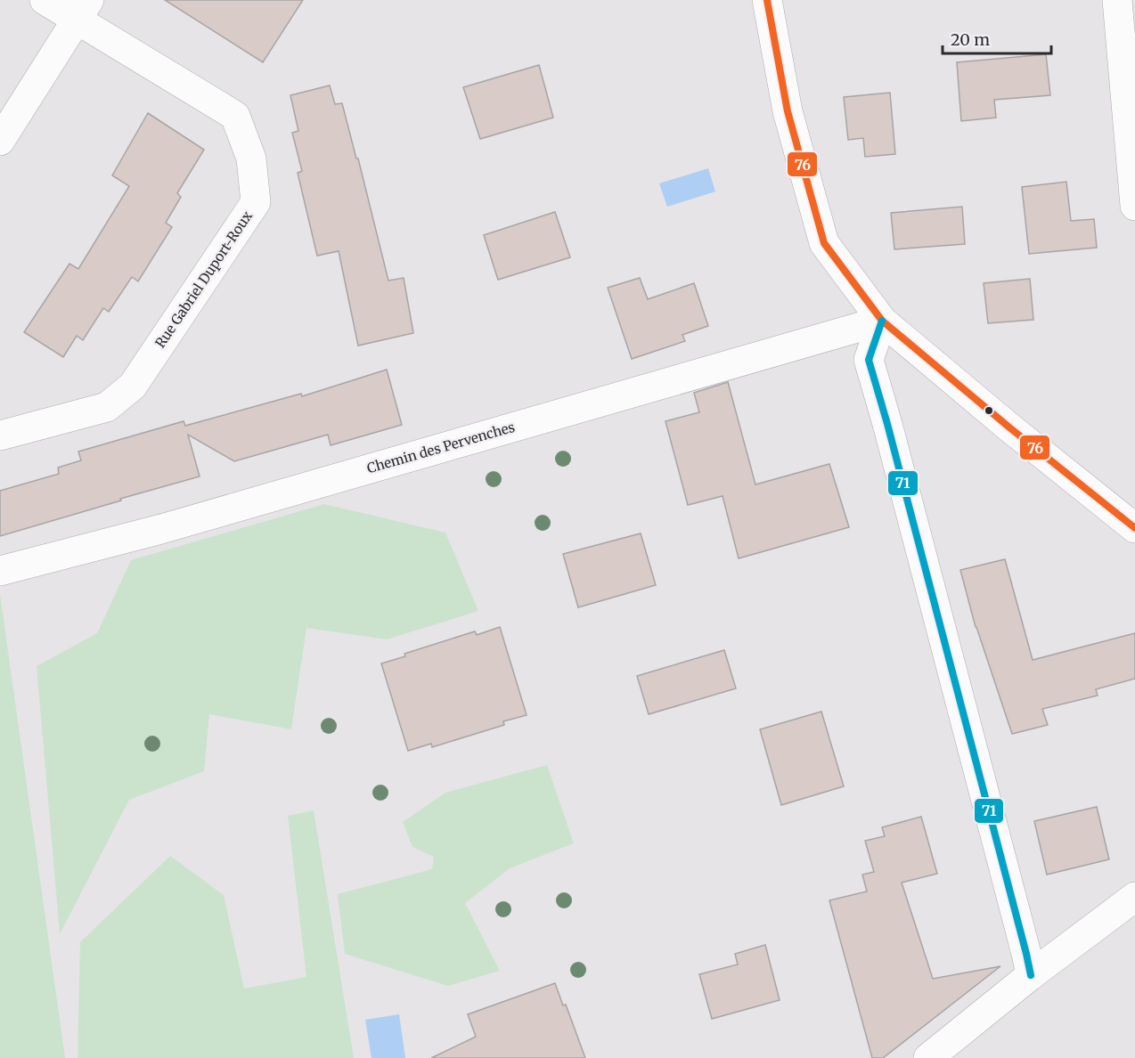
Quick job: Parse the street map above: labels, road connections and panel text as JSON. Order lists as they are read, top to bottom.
{
  "streets": {
    "street": ["Rue Gabriel Duport-Roux", "Chemin des Pervenches"]
  },
  "lines": ["transit line 76", "transit line 71"],
  "scale_bar": "20 m"
}
